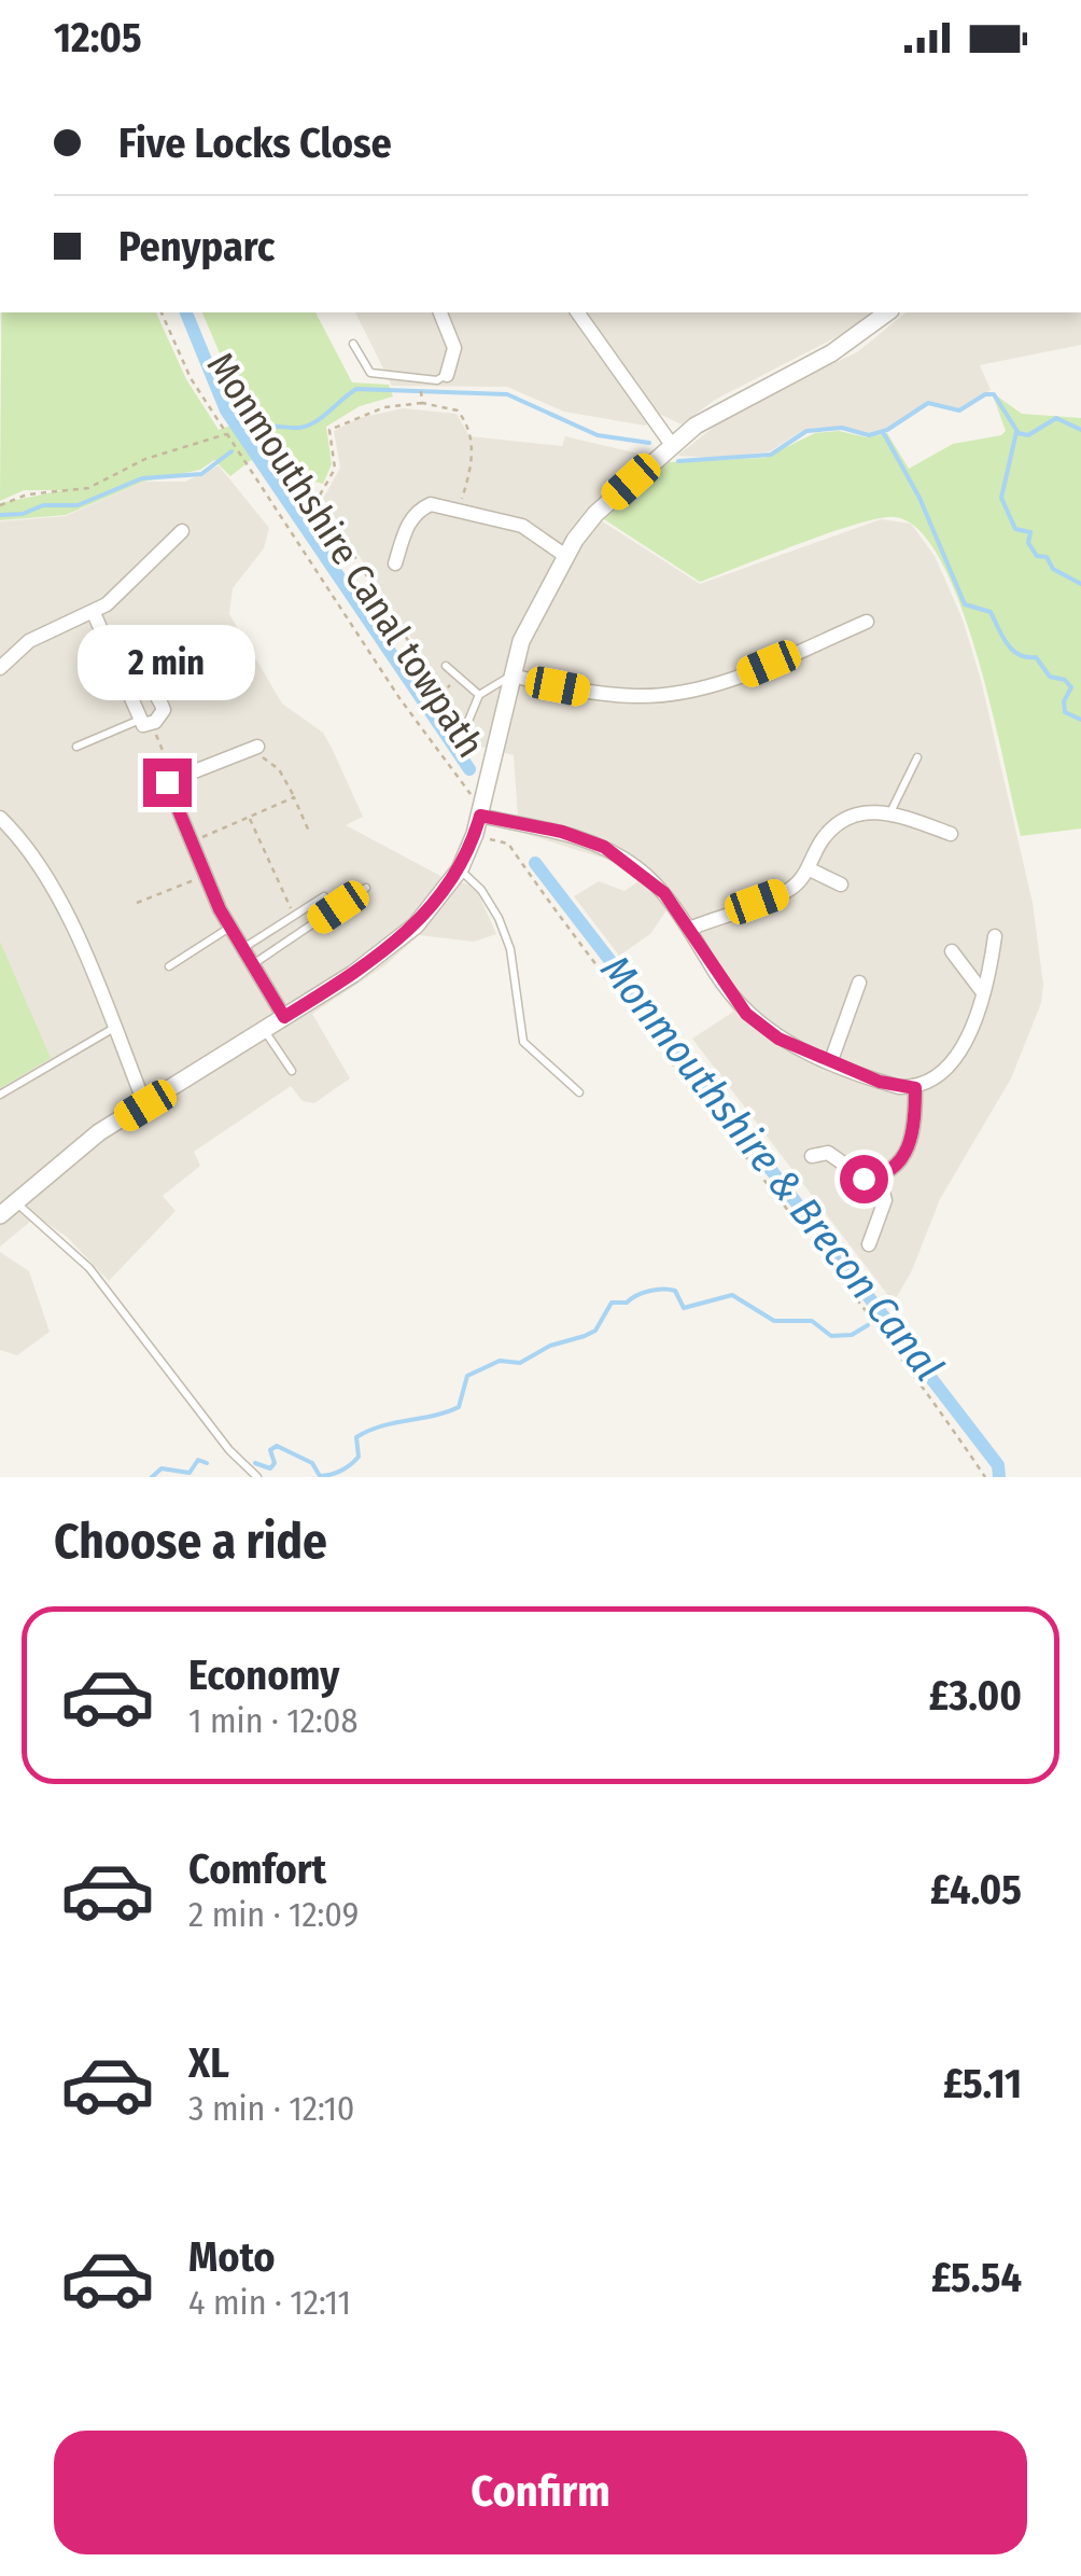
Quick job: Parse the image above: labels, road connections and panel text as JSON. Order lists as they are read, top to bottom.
{
  "streets": {
    "path": ["Monmouthshire Canal towpath"]
  },
  "water": ["Monmouthshire & Brecon Canal"],
  "page": {
    "status": "12:05",
    "banner": ["Five Locks Close", "Penyparc"],
    "bubble": "2 min",
    "heading": "Choose a ride",
    "list": [
      {
        "name": "Economy",
        "note": "1 min · 12:08",
        "value": "£3.00"
      },
      {
        "name": "Comfort",
        "note": "2 min · 12:09",
        "value": "£4.05"
      },
      {
        "name": "XL",
        "note": "3 min · 12:10",
        "value": "£5.11"
      },
      {
        "name": "Moto",
        "note": "4 min · 12:11",
        "value": "£5.54"
      }
    ],
    "buttons": "Confirm"
  }
}
